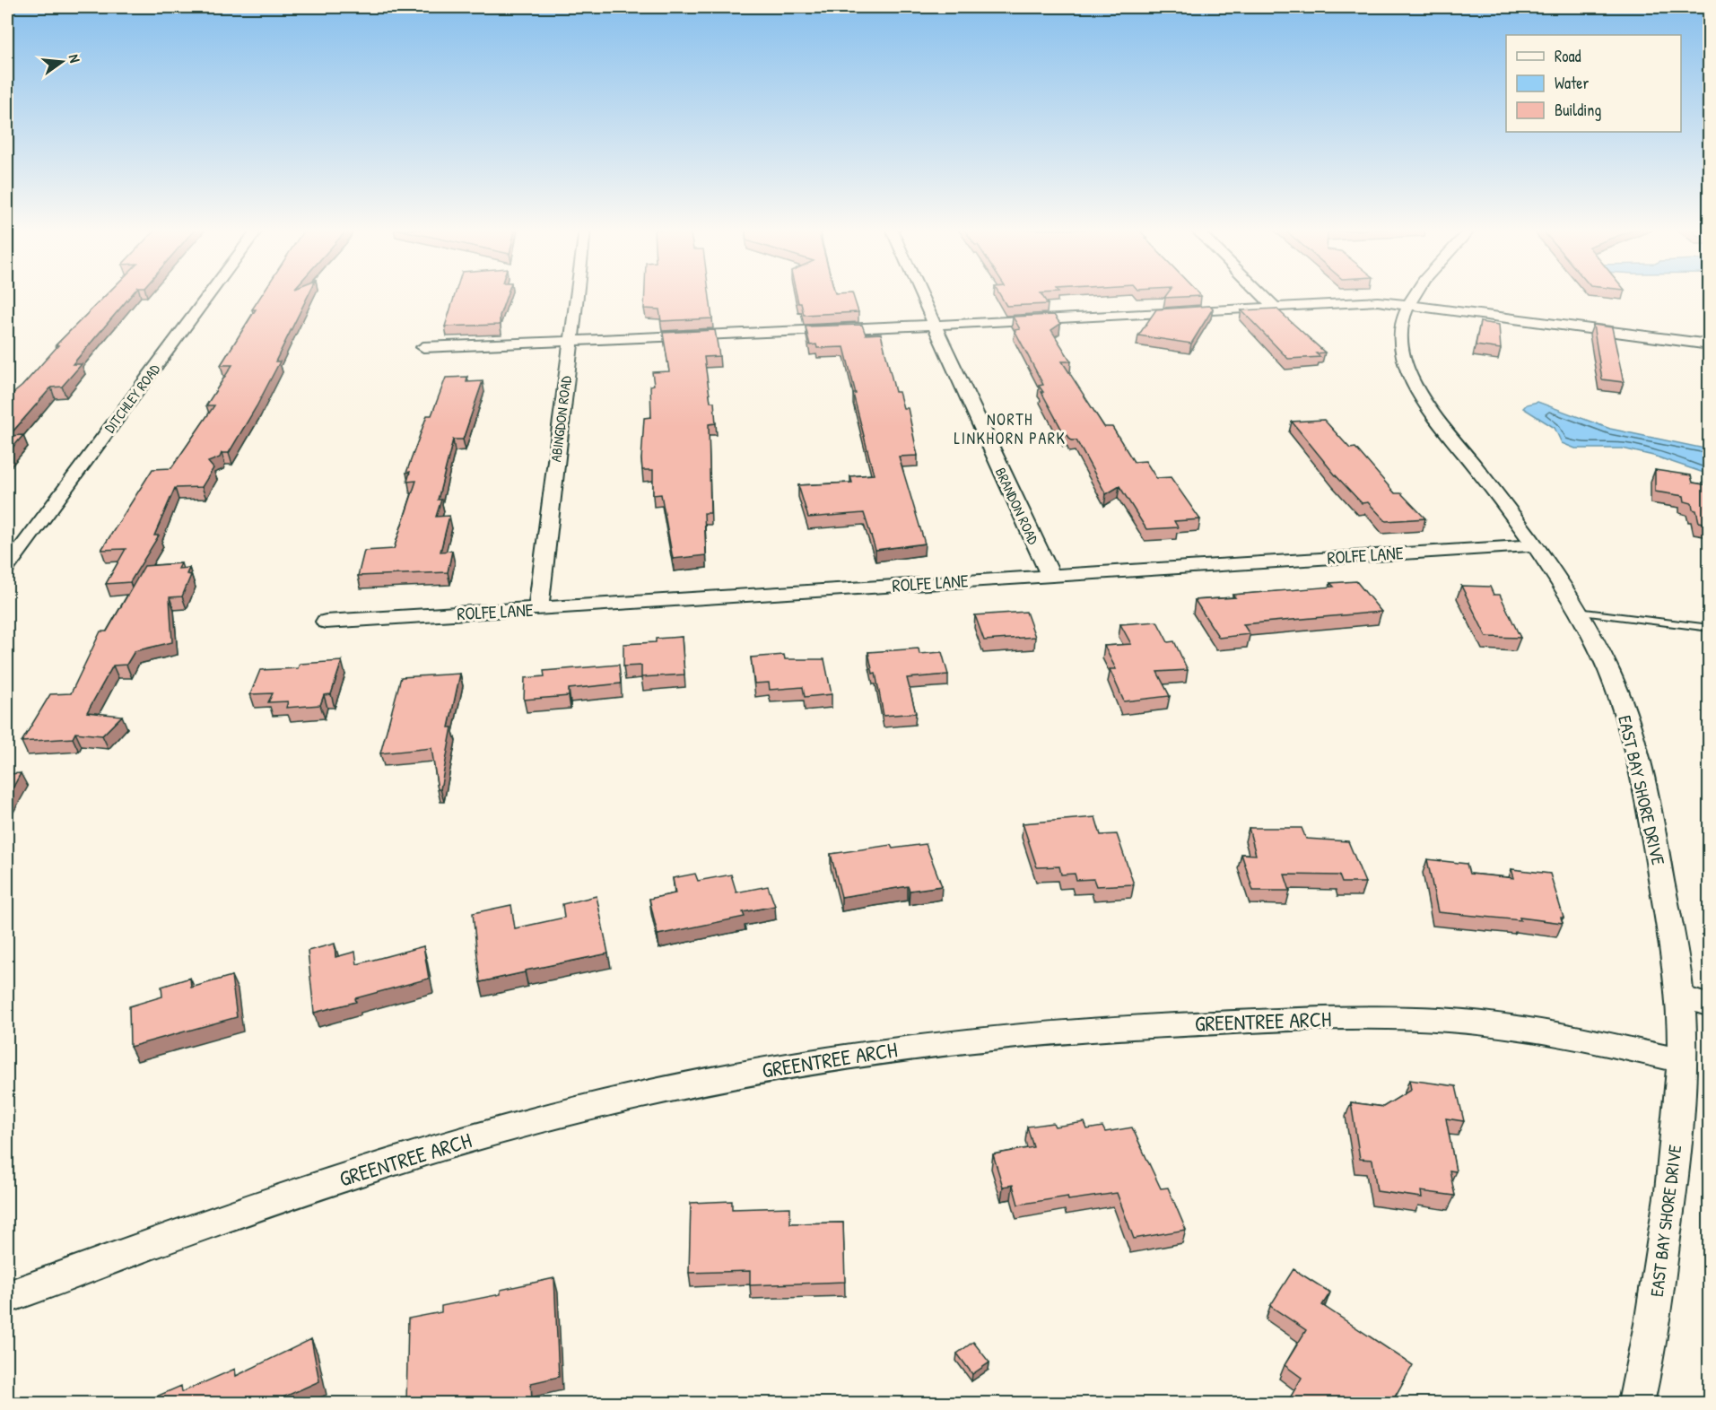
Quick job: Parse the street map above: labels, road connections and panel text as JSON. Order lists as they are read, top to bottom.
{
  "streets": {
    "street": [
      "DITCHLEY ROAD",
      "ABINGDON ROAD",
      "BRANDON ROAD",
      "ROLFE LANE",
      "EAST BAY SHORE DRIVE",
      "GREENTREE ARCH"
    ]
  },
  "crossings": [
    ["ABINGDON ROAD", "ROLFE LANE"],
    ["BRANDON ROAD", "ROLFE LANE"],
    ["ROLFE LANE", "EAST BAY SHORE DRIVE"],
    ["EAST BAY SHORE DRIVE", "GREENTREE ARCH"]
  ],
  "districts": ["NORTH LINKHORN PARK"],
  "legend": ["Road", "Water", "Building"],
  "north": "right"
}
